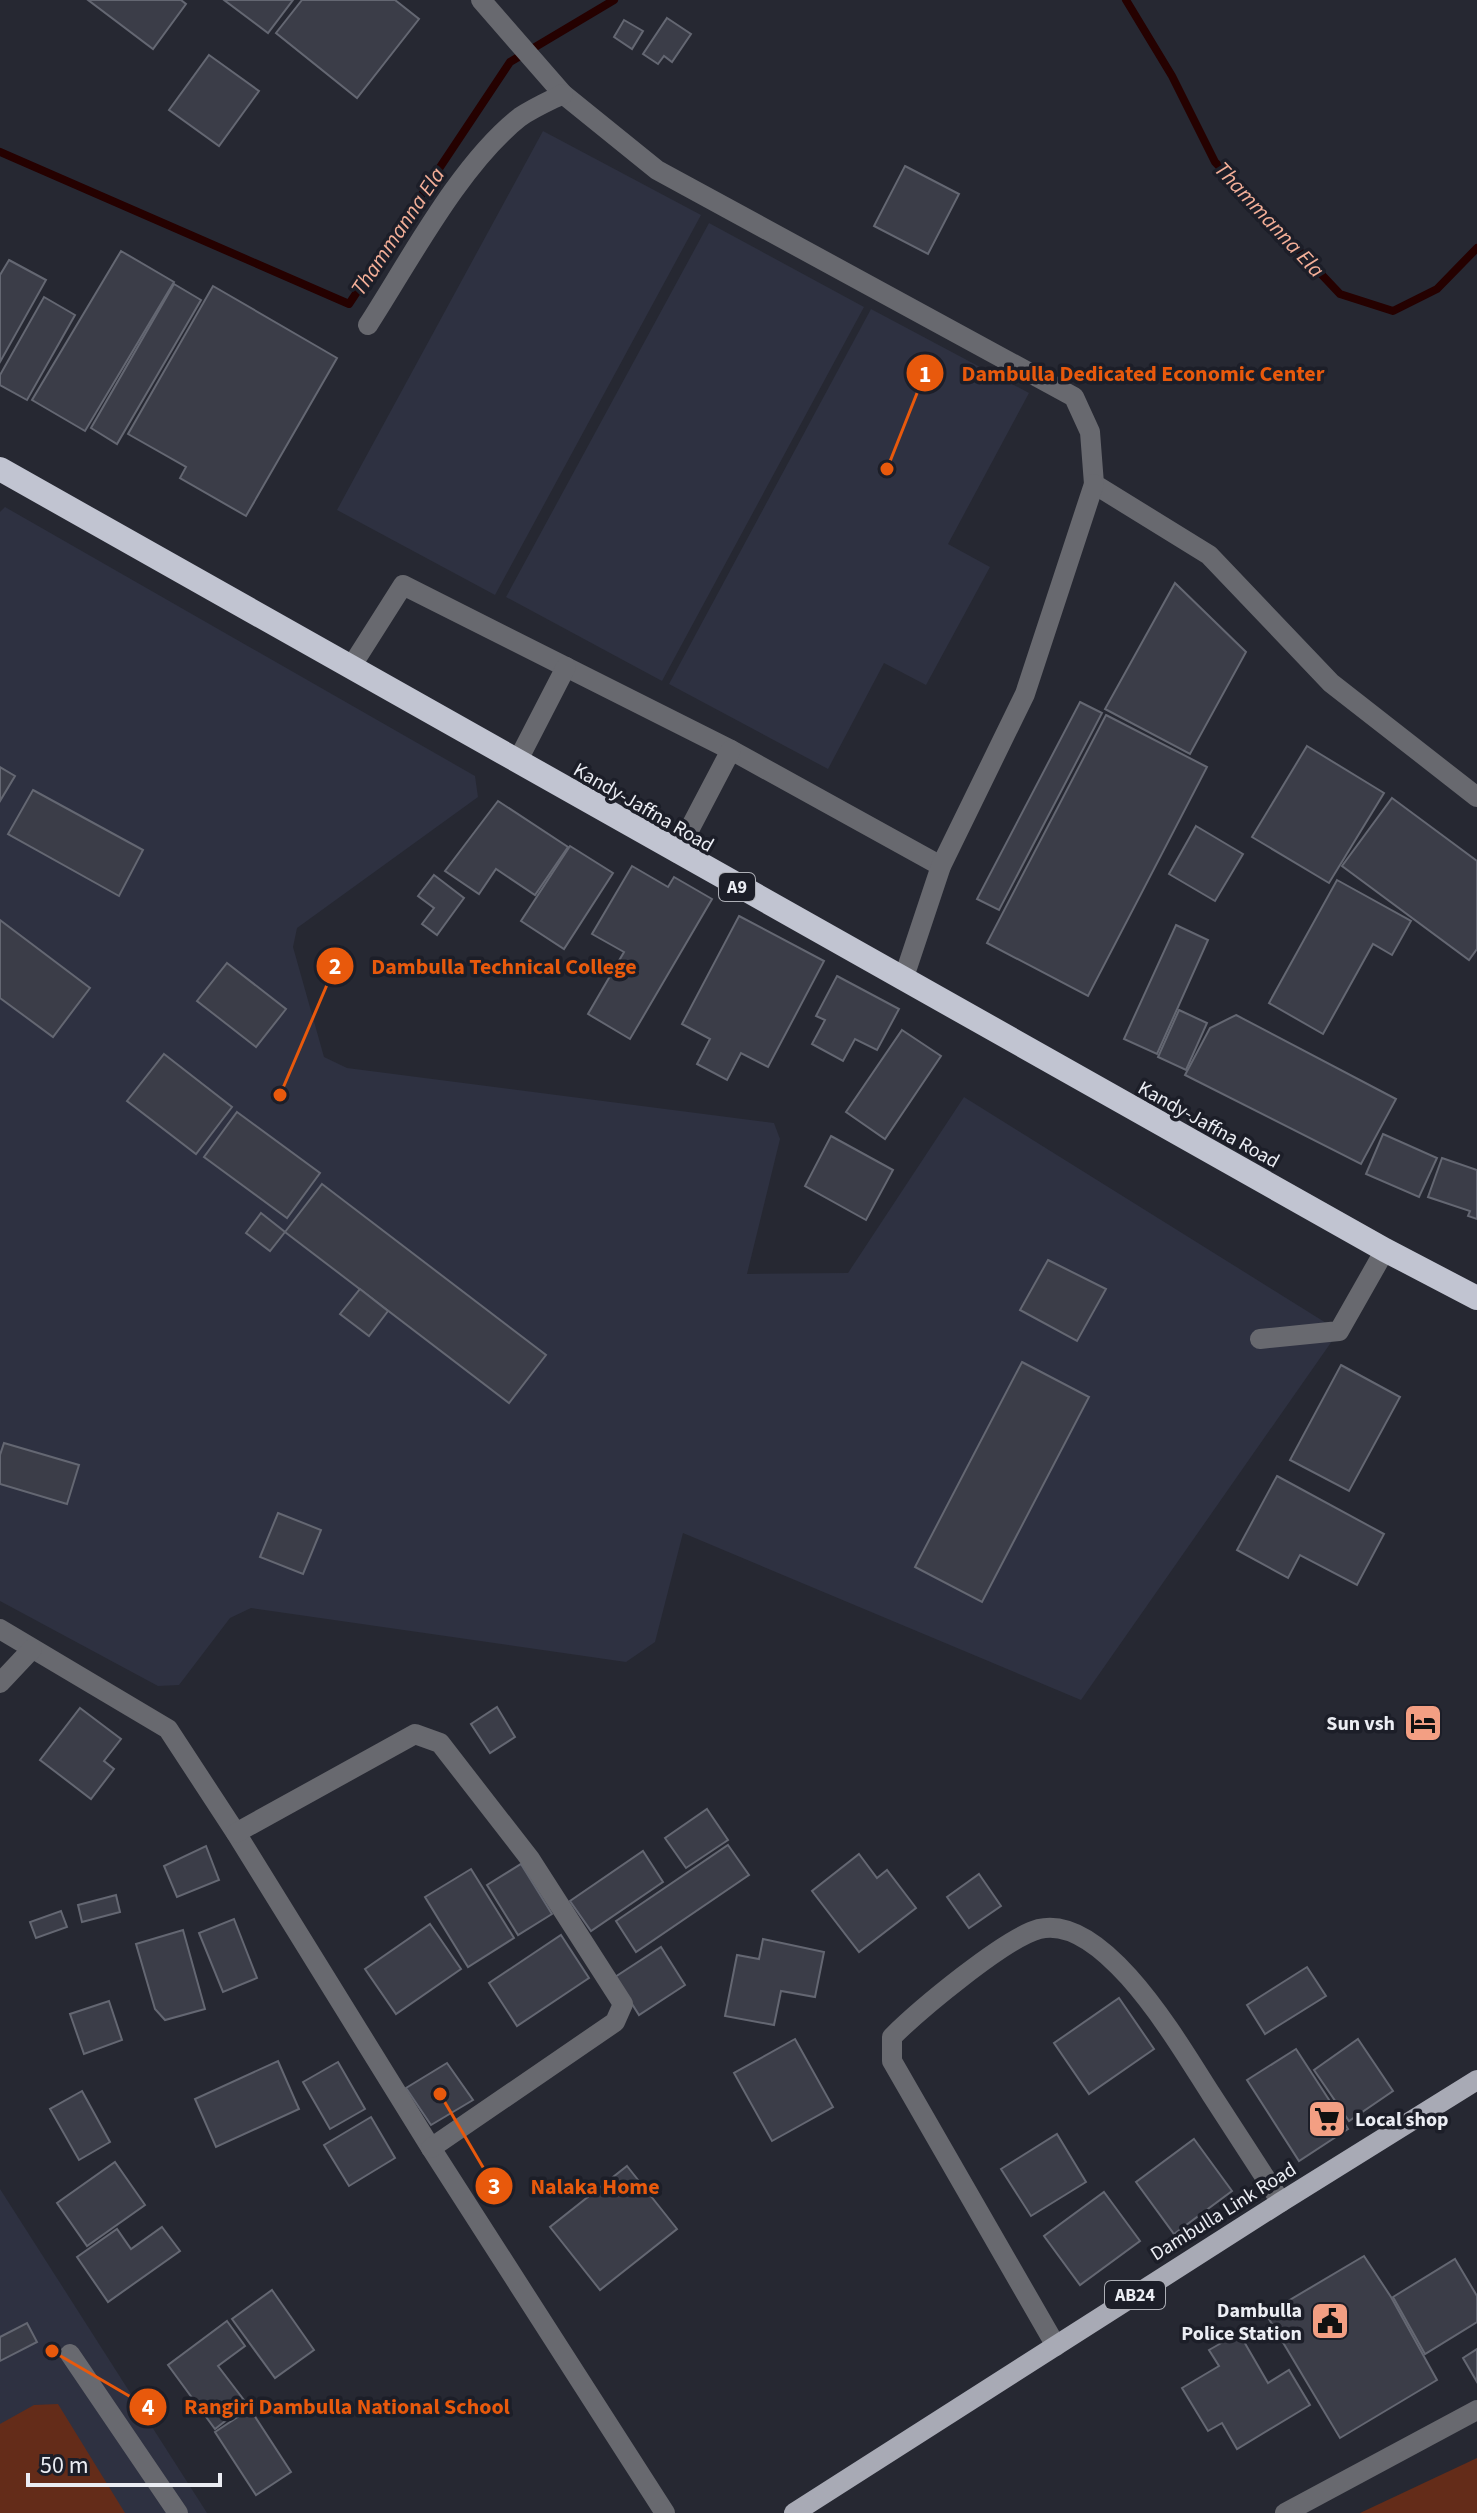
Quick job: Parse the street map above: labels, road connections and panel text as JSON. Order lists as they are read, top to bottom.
{
  "streets": {
    "highway": ["Kandy-Jaffna Road", "A9"],
    "main road": ["Dambulla Link Road", "AB24"]
  },
  "water": ["Thammanna Ela"],
  "places": {
    "other": [
      "Dambulla Dedicated Economic Center",
      "Dambulla Technical College",
      "Nalaka Home",
      "Rangiri Dambulla National School"
    ],
    "hotel": ["Sun vsh"],
    "supermarket": ["Local shop"],
    "public building": ["Dambulla Police Station"]
  },
  "scale_bar": "50 m"
}
